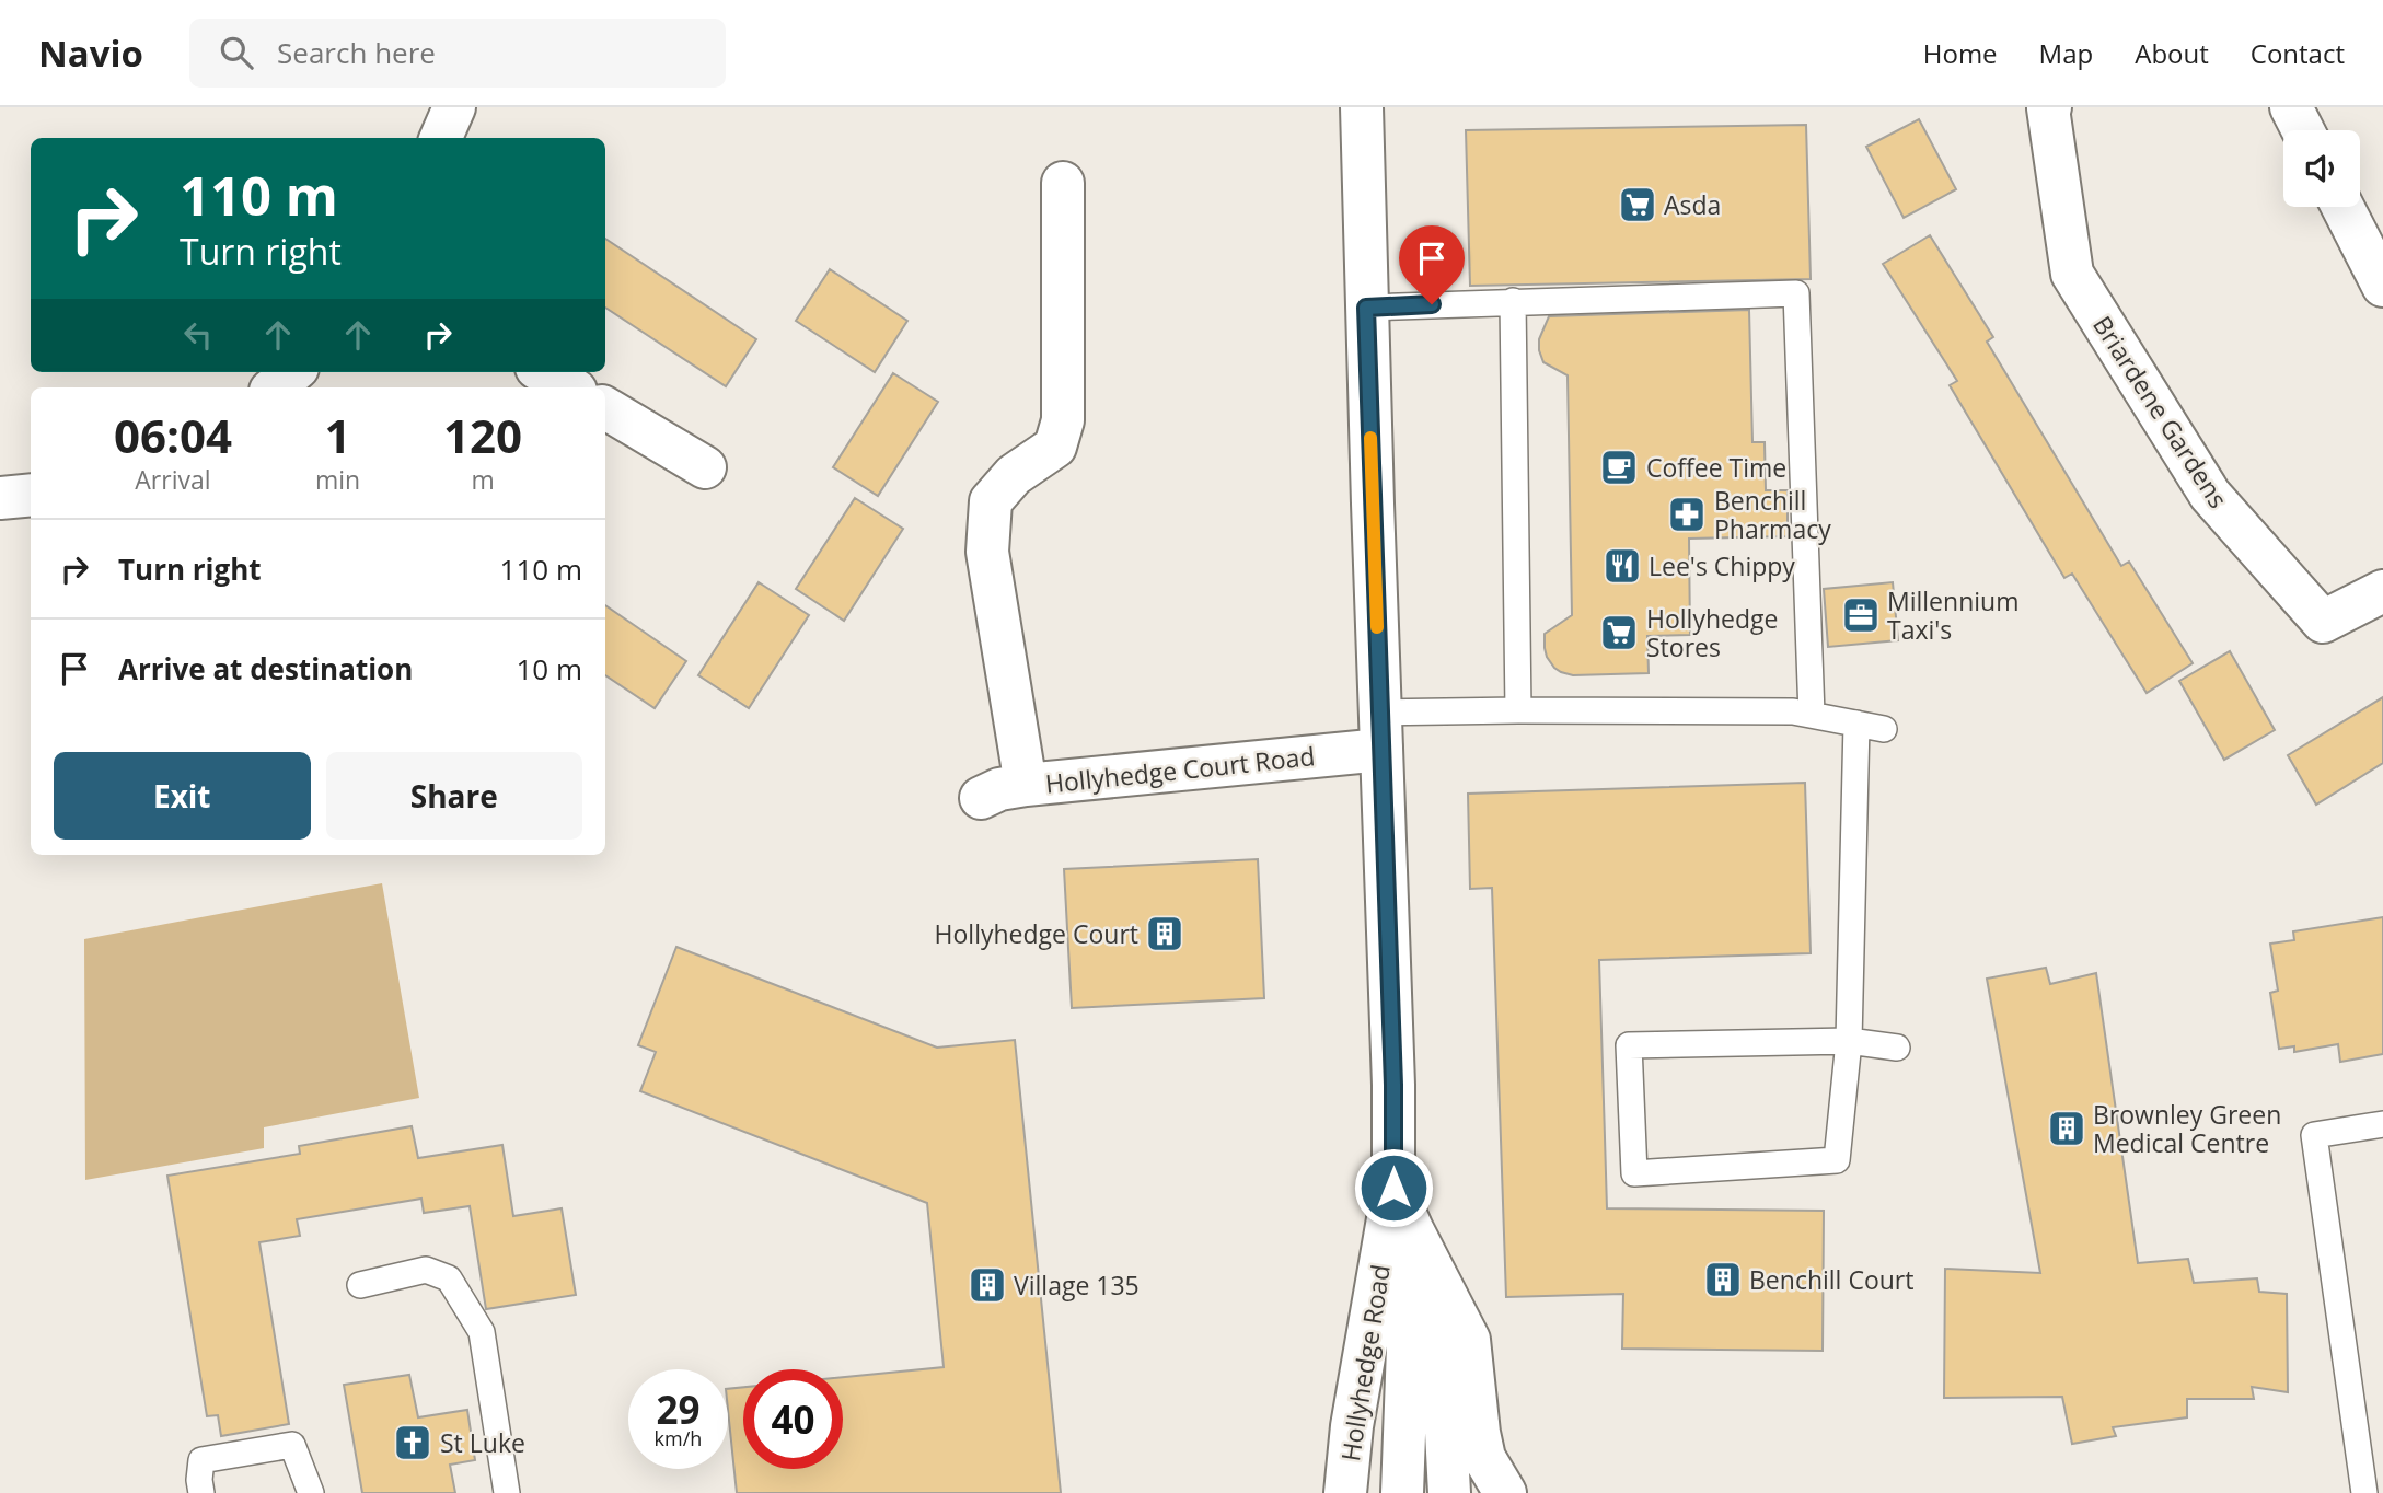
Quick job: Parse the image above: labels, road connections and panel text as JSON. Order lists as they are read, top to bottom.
{
  "streets": {
    "street": ["Briardene Gardens", "Hollyhedge Court Road", "Hollyhedge Road"]
  },
  "crossings": [
    ["Hollyhedge Court Road", "Hollyhedge Road"]
  ],
  "places": {
    "supermarket": ["Asda", "Hollyhedge Stores"],
    "cafe": ["Coffee Time"],
    "pharmacy": ["Benchill Pharmacy"],
    "restaurant": ["Lee's Chippy"],
    "office": ["Millennium Taxi's"],
    "building": [
      "Hollyhedge Court",
      "Brownley Green Medical Centre",
      "Benchill Court",
      "Village 135"
    ],
    "church": ["St Luke"]
  },
  "page": {
    "header": "Navio",
    "search": "Search here",
    "nav": [
      "Home",
      "Map",
      "About",
      "Contact"
    ],
    "turn": ["110 m", "Turn right"],
    "eta": [
      "06:04",
      "Arrival",
      "1",
      "min",
      "120",
      "m"
    ],
    "list": [
      {
        "name": "Turn right",
        "value": "110 m"
      },
      {
        "name": "Arrive at destination",
        "value": "10 m"
      }
    ],
    "buttons": ["Exit", "Share"],
    "speed": "29 km/h",
    "limit": "40"
  }
}
